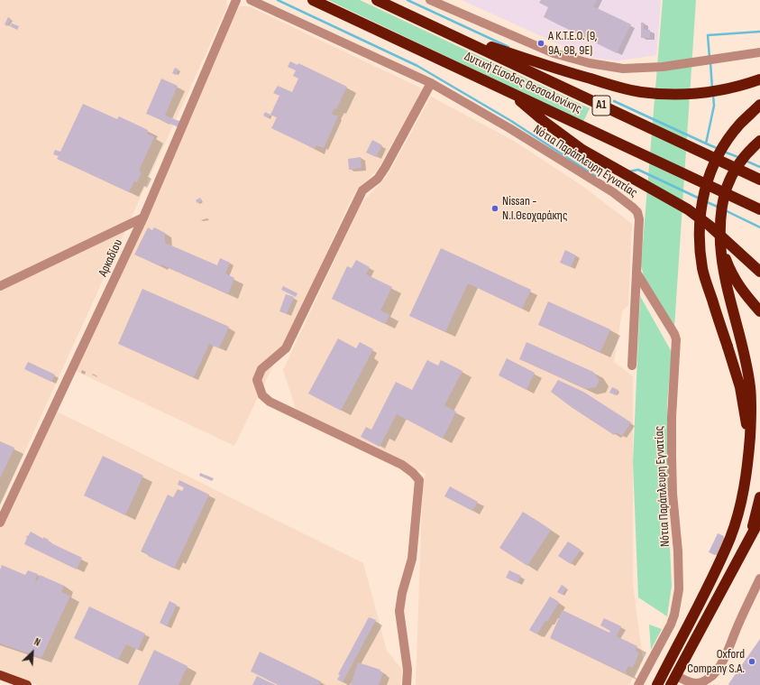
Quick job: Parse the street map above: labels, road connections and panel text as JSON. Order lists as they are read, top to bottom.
{
  "streets": {
    "highway": ["Δυτική Είσοδος Θεσσαλονίκης", "Α1"],
    "street": ["Νότια Παράπλευρη Εγνατίας", "Αρκαδίου"]
  },
  "places": ["Α Κ.Τ.Ε.Ο. (9, 9Α, 9Β, 9Ε)", "Nissan - Ν.Ι.Θεοχαράκης", "Oxford Company S.A."],
  "north": "top right"
}
